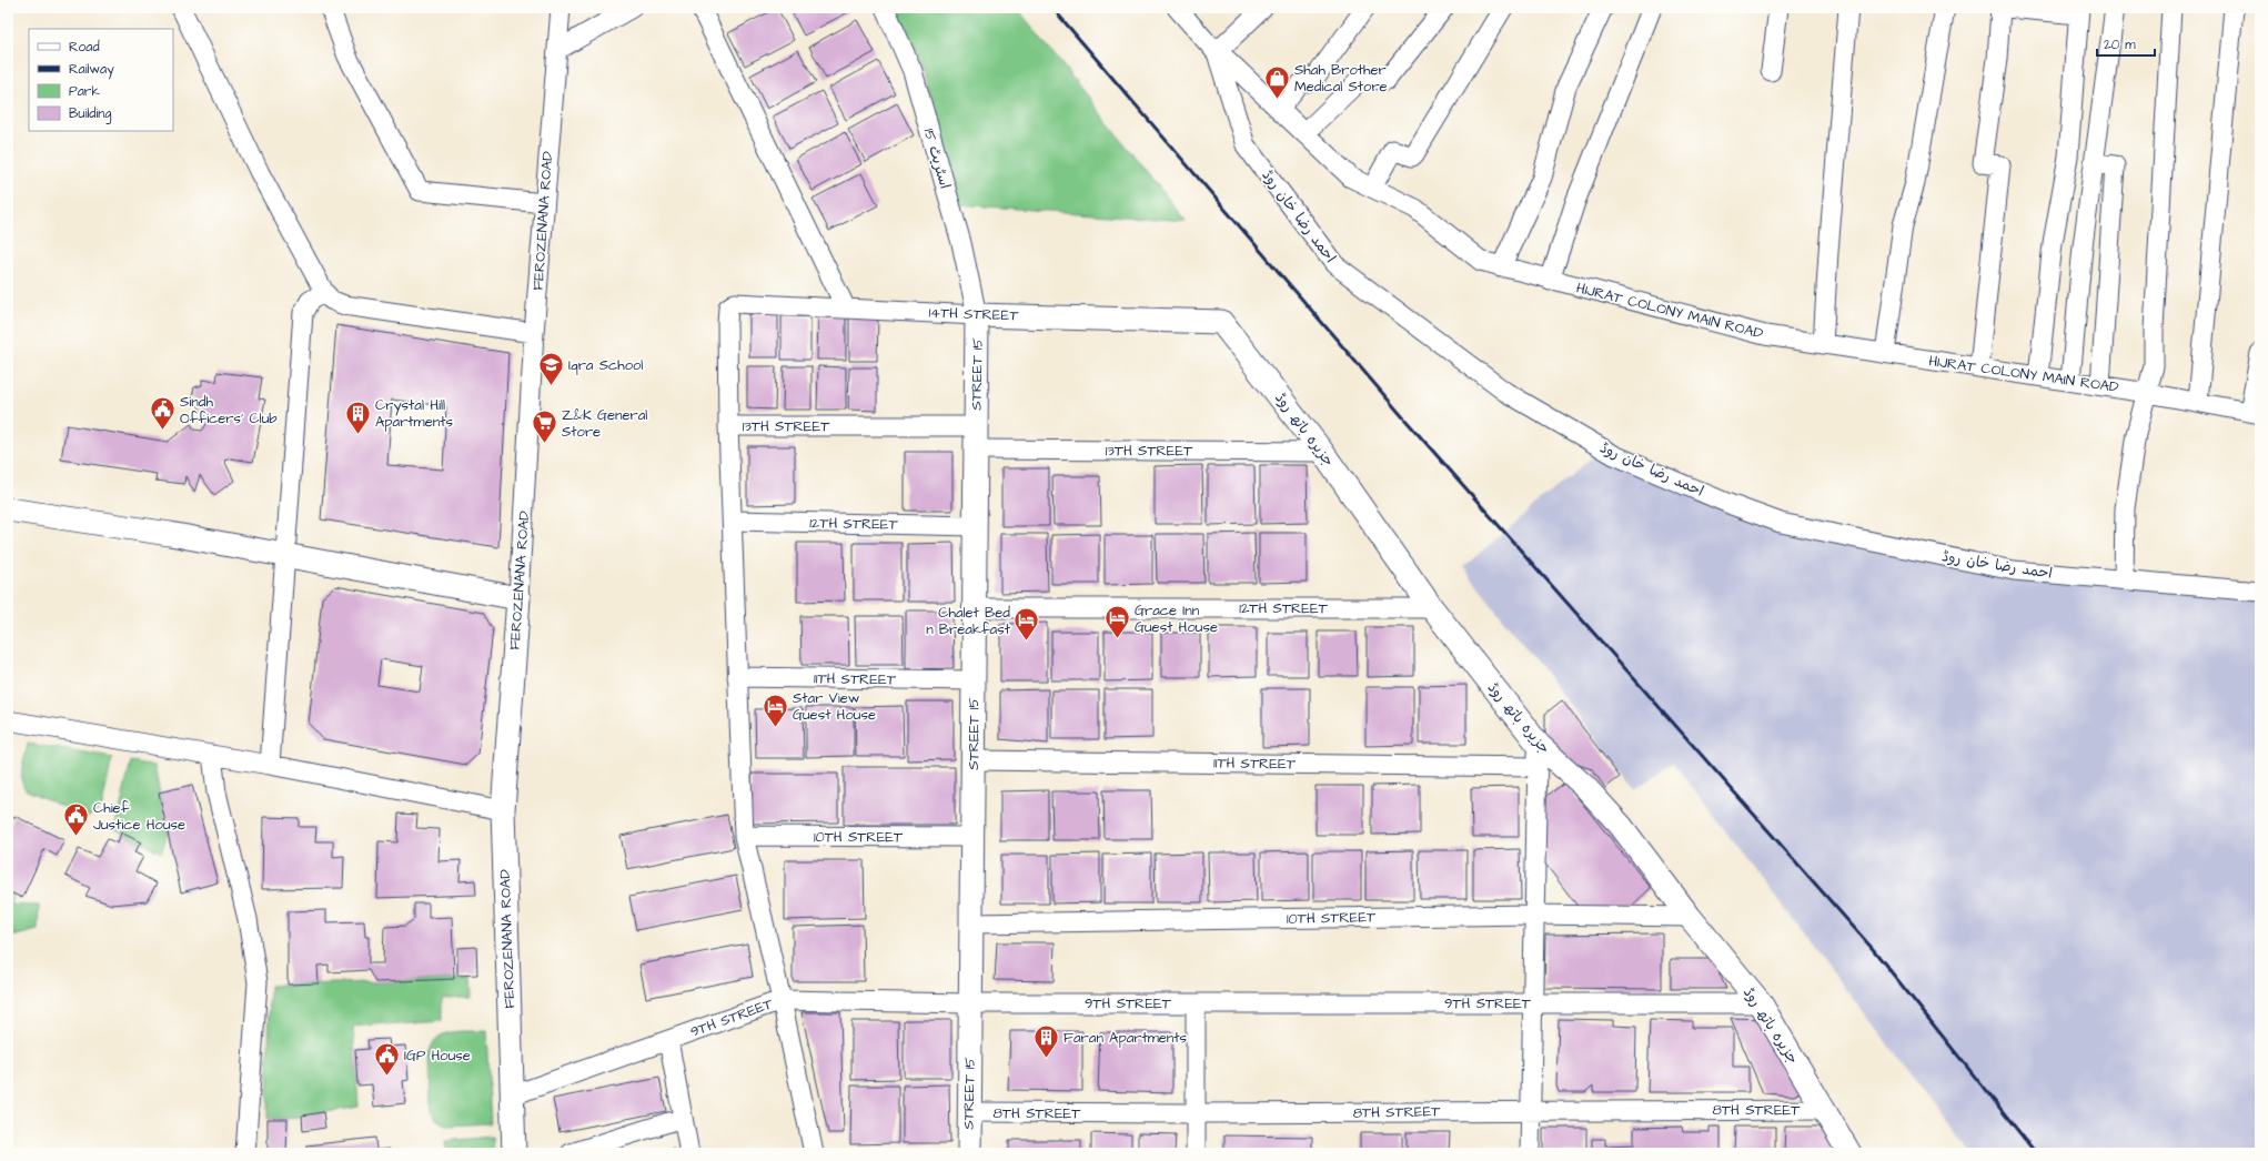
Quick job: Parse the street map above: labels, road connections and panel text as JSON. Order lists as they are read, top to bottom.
{
  "streets": {
    "street": [
      "اسٹریٹ 15",
      "احمد رضا خان روڈ",
      "FEROZENANA ROAD",
      "HIJRAT COLONY MAIN ROAD",
      "14TH STREET",
      "STREET 15",
      "13TH STREET",
      "جزیرہ باتھ روڈ",
      "12TH STREET",
      "11TH STREET",
      "10TH STREET",
      "9TH STREET",
      "8TH STREET"
    ]
  },
  "crossings": [
    ["اسٹریٹ 15", "14TH STREET"],
    ["اسٹریٹ 15", "STREET 15"],
    ["احمد رضا خان روڈ", "HIJRAT COLONY MAIN ROAD"],
    ["FEROZENANA ROAD", "9TH STREET"],
    ["14TH STREET", "STREET 15"],
    ["14TH STREET", "13TH STREET"],
    ["14TH STREET", "جزیرہ باتھ روڈ"],
    ["STREET 15", "13TH STREET"],
    ["STREET 15", "12TH STREET"],
    ["STREET 15", "11TH STREET"],
    ["STREET 15", "10TH STREET"],
    ["STREET 15", "9TH STREET"],
    ["STREET 15", "8TH STREET"],
    ["13TH STREET", "جزیرہ باتھ روڈ"],
    ["جزیرہ باتھ روڈ", "12TH STREET"],
    ["جزیرہ باتھ روڈ", "11TH STREET"],
    ["جزیرہ باتھ روڈ", "10TH STREET"],
    ["جزیرہ باتھ روڈ", "9TH STREET"],
    ["جزیرہ باتھ روڈ", "8TH STREET"]
  ],
  "places": {
    "shop": ["Shah Brother Medical Store"],
    "school or university": ["Iqra School"],
    "public building": ["Sindh Officers' Club", "Chief Justice House", "IGP House"],
    "building": ["Crystal Hill Apartments", "Faran Apartments"],
    "supermarket": ["Z&K General Store"],
    "hotel": ["Grace Inn Guest House", "Chalet Bed n Breakfast", "Star View Guest House"]
  },
  "legend": [
    "Road",
    "Railway",
    "Park",
    "Building"
  ],
  "scale_bar": "20 m"
}
